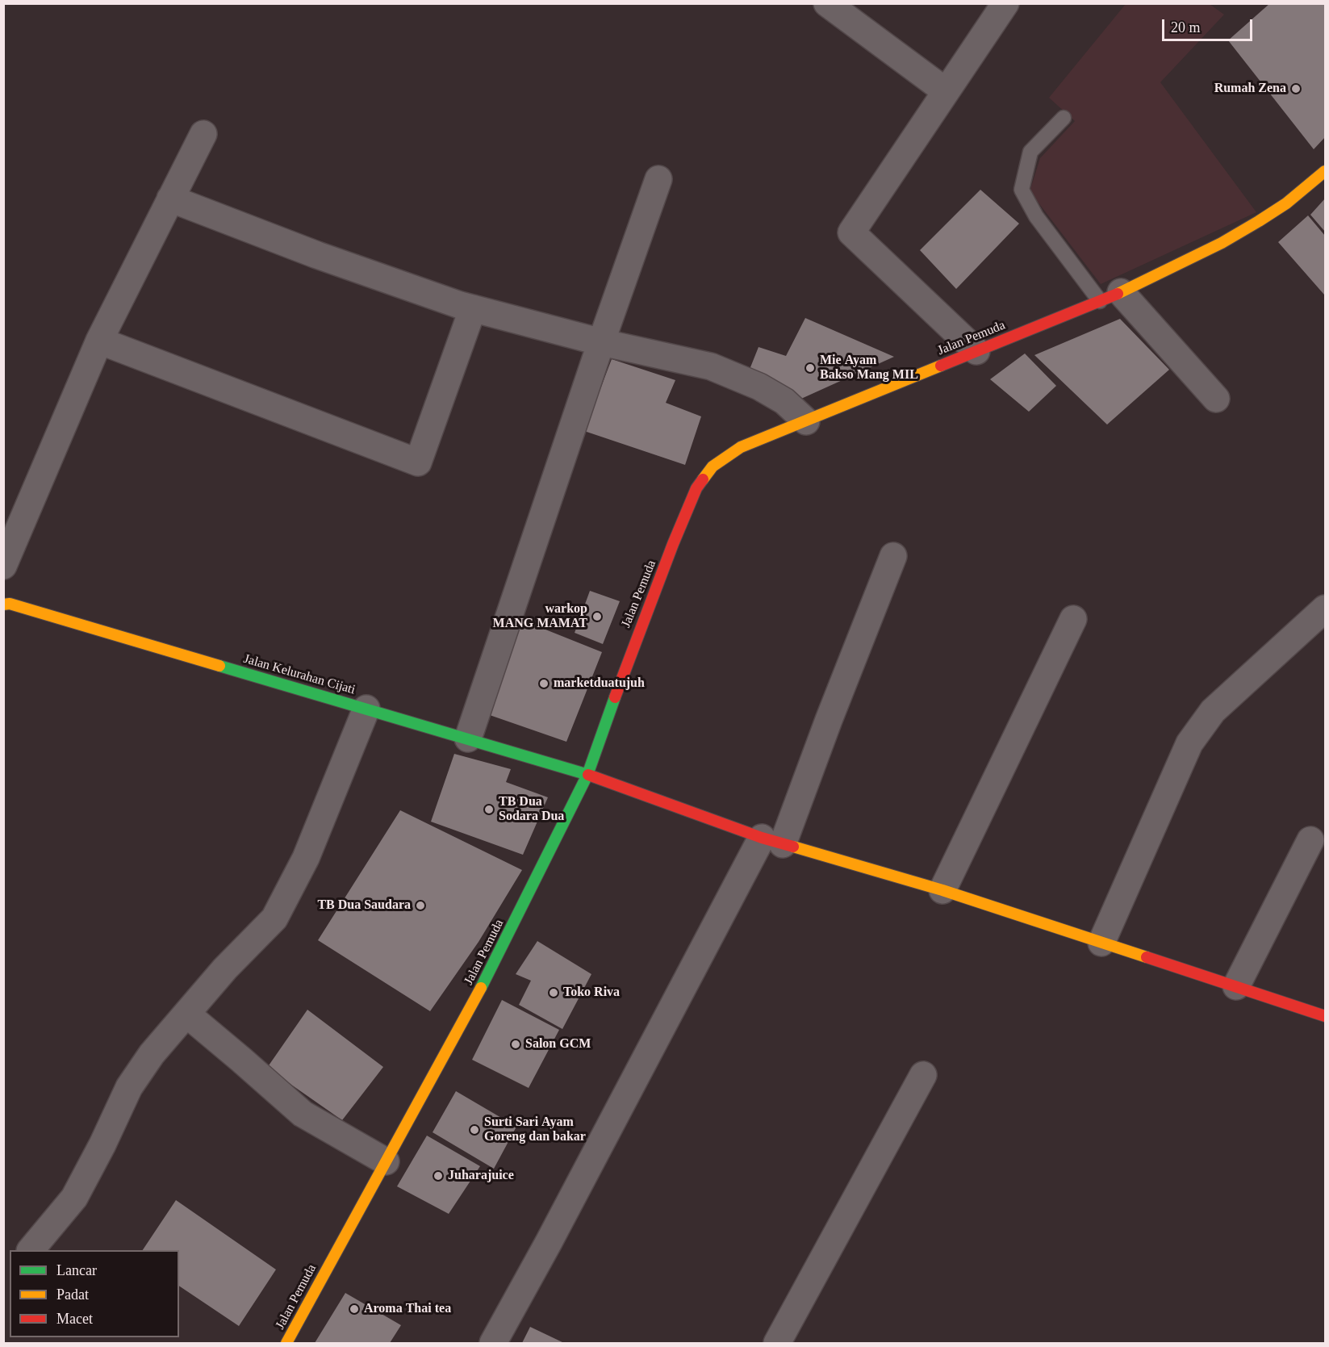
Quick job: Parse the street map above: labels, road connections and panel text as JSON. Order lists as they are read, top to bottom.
{
  "streets": {
    "street": ["Jalan Pemuda", "Jalan Kelurahan Cijati"]
  },
  "crossings": [
    ["Jalan Pemuda", "Jalan Kelurahan Cijati"]
  ],
  "places": [
    "Rumah Zena",
    "Mie Ayam Bakso Mang MIL",
    "warkop MANG MAMAT",
    "marketduatujuh",
    "TB Dua Sodara Dua",
    "TB Dua Saudara",
    "Toko Riva",
    "Salon GCM",
    "Surti Sari Ayam Goreng dan bakar",
    "Juharajuice",
    "Aroma Thai tea"
  ],
  "legend": ["Lancar", "Padat", "Macet"],
  "scale_bar": "20 m"
}
